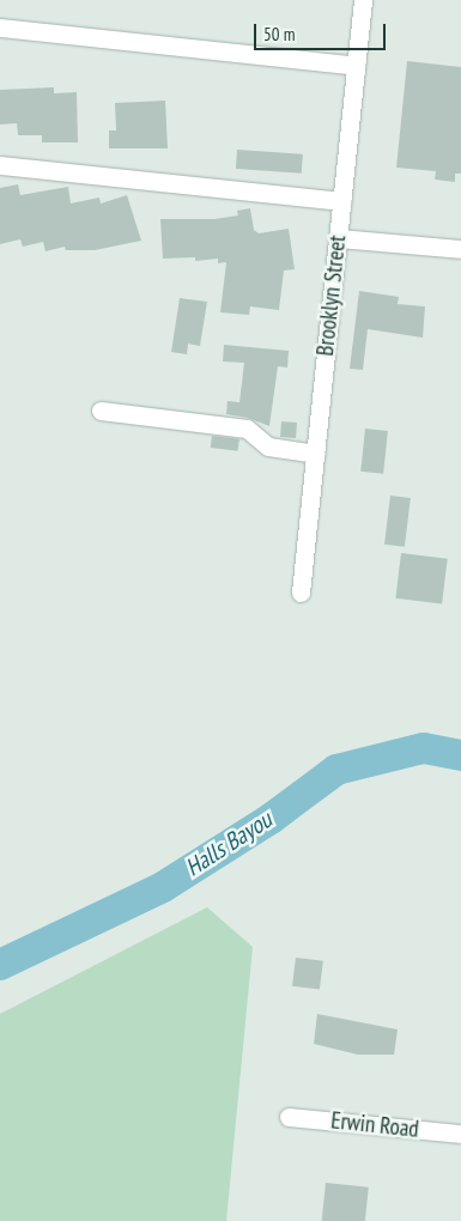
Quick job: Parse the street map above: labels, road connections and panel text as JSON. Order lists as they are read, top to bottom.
{
  "streets": {
    "street": ["Brooklyn Street", "Erwin Road"]
  },
  "water": ["Halls Bayou"],
  "scale_bar": "50 m"
}
